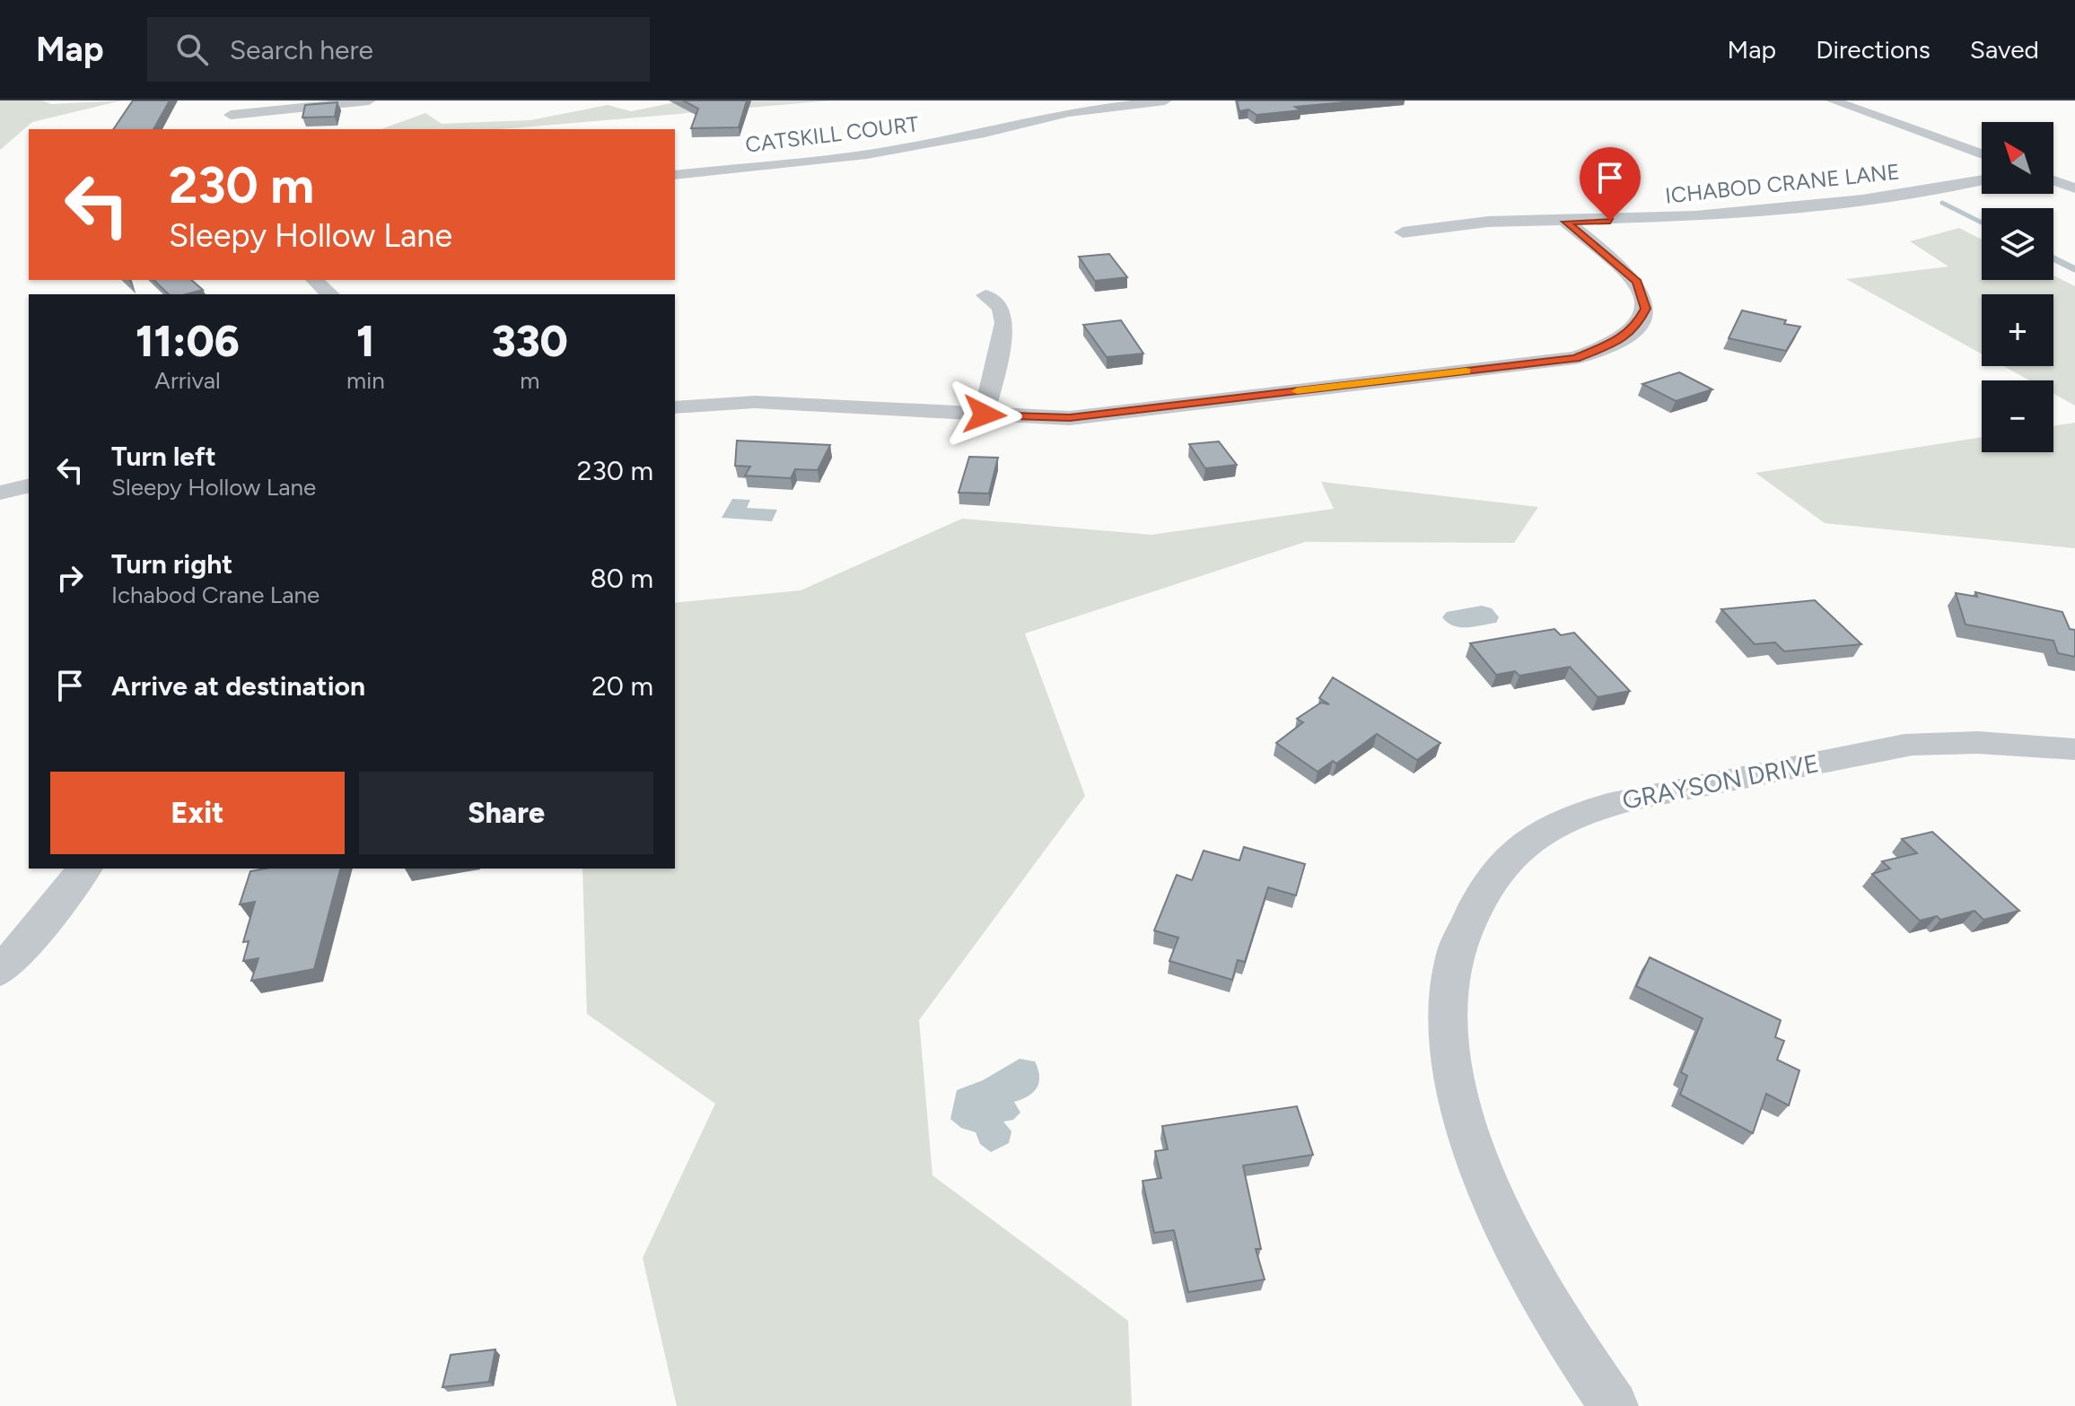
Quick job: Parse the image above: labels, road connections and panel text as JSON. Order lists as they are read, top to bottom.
{
  "streets": {
    "street": ["CATSKILL COURT", "ICHABOD CRANE LANE", "GRAYSON DRIVE"]
  },
  "north": "top left",
  "page": {
    "header": "Map",
    "search": "Search here",
    "nav": ["Map", "Directions", "Saved"],
    "map_buttons": ["+", "−"],
    "turn": ["230 m", "Sleepy Hollow Lane"],
    "eta": [
      "11:06",
      "Arrival",
      "1",
      "min",
      "330",
      "m"
    ],
    "list": [
      {
        "name": "Turn left",
        "note": "Sleepy Hollow Lane",
        "value": "230 m"
      },
      {
        "name": "Turn right",
        "note": "Ichabod Crane Lane",
        "value": "80 m"
      },
      {
        "name": "Arrive at destination",
        "value": "20 m"
      }
    ],
    "buttons": ["Exit", "Share"]
  }
}
